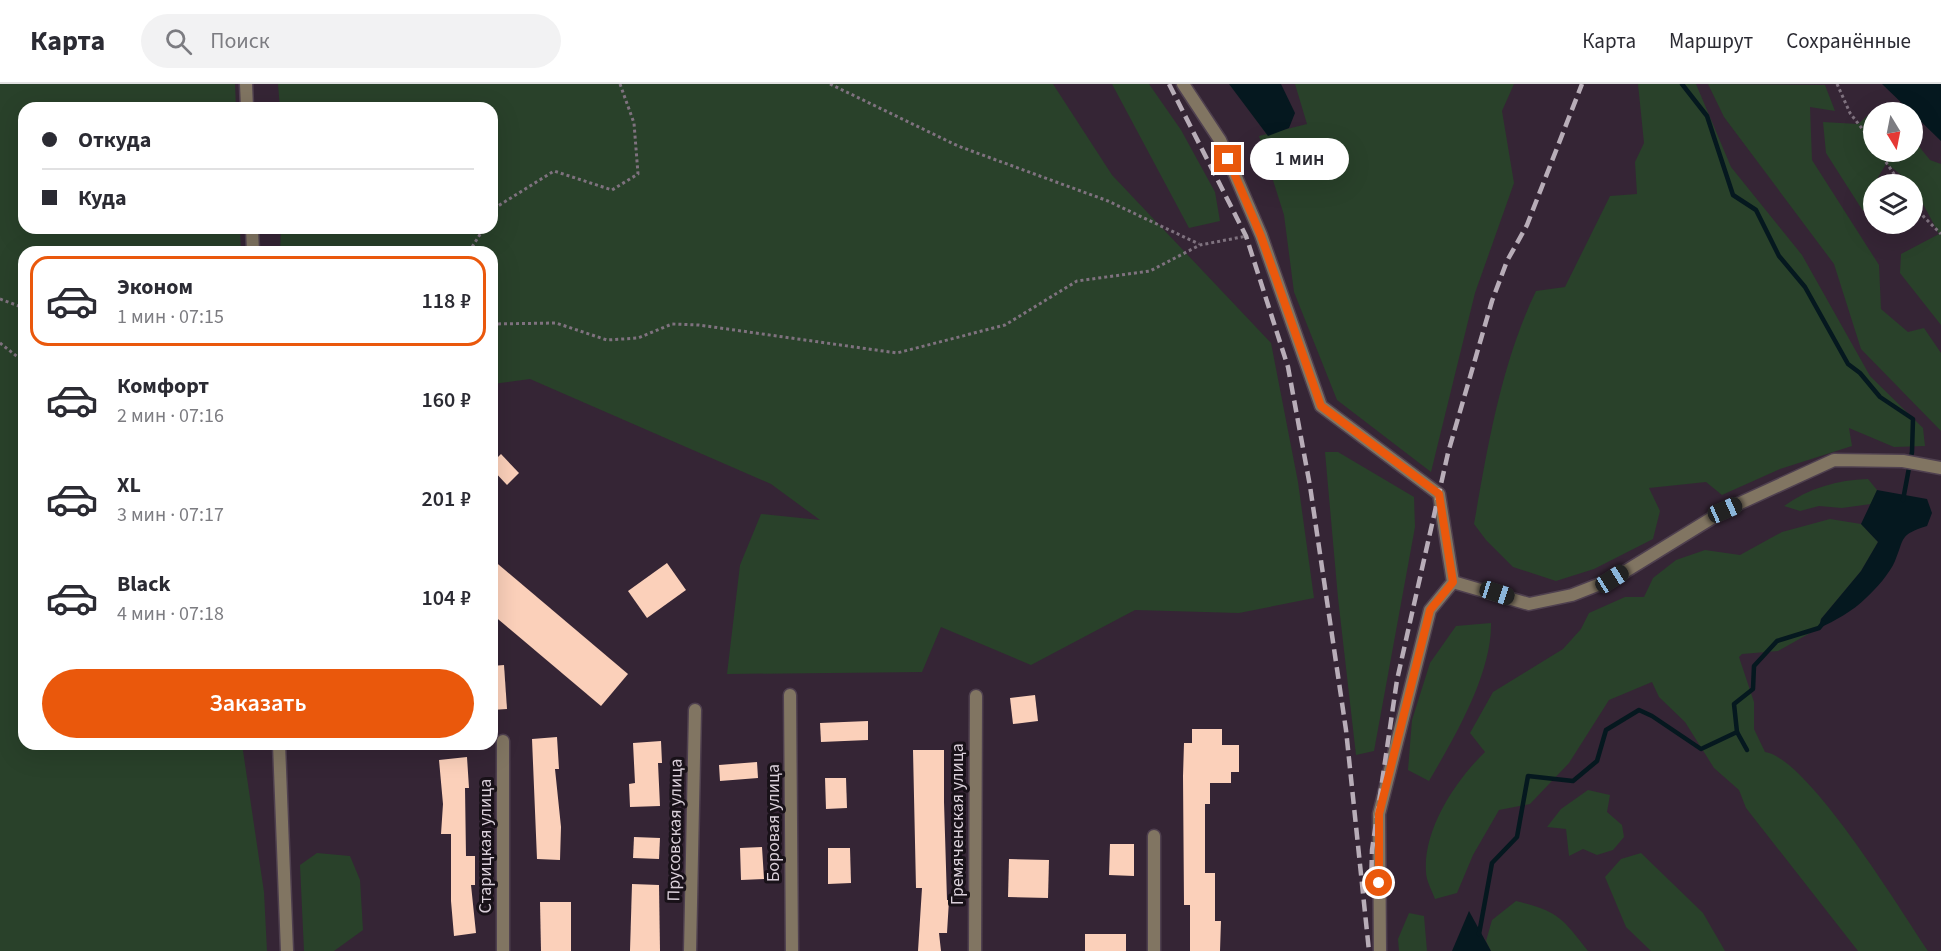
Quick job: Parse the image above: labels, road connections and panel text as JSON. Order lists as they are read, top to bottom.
{
  "streets": {
    "street": [
      "Боровая улица",
      "Гремяченская улица",
      "Прусовская улица",
      "Старицкая улица"
    ]
  },
  "north": "bottom",
  "page": {
    "header": "Карта",
    "search": "Поиск",
    "nav": ["Карта", "Маршрут", "Сохранённые"],
    "banner": ["Откуда", "Куда"],
    "bubble": "1 мин",
    "list": [
      {
        "name": "Эконом",
        "note": "1 мин · 07:15",
        "value": "118 ₽"
      },
      {
        "name": "Комфорт",
        "note": "2 мин · 07:16",
        "value": "160 ₽"
      },
      {
        "name": "XL",
        "note": "3 мин · 07:17",
        "value": "201 ₽"
      },
      {
        "name": "Black",
        "note": "4 мин · 07:18",
        "value": "104 ₽"
      }
    ],
    "buttons": "Заказать"
  }
}
